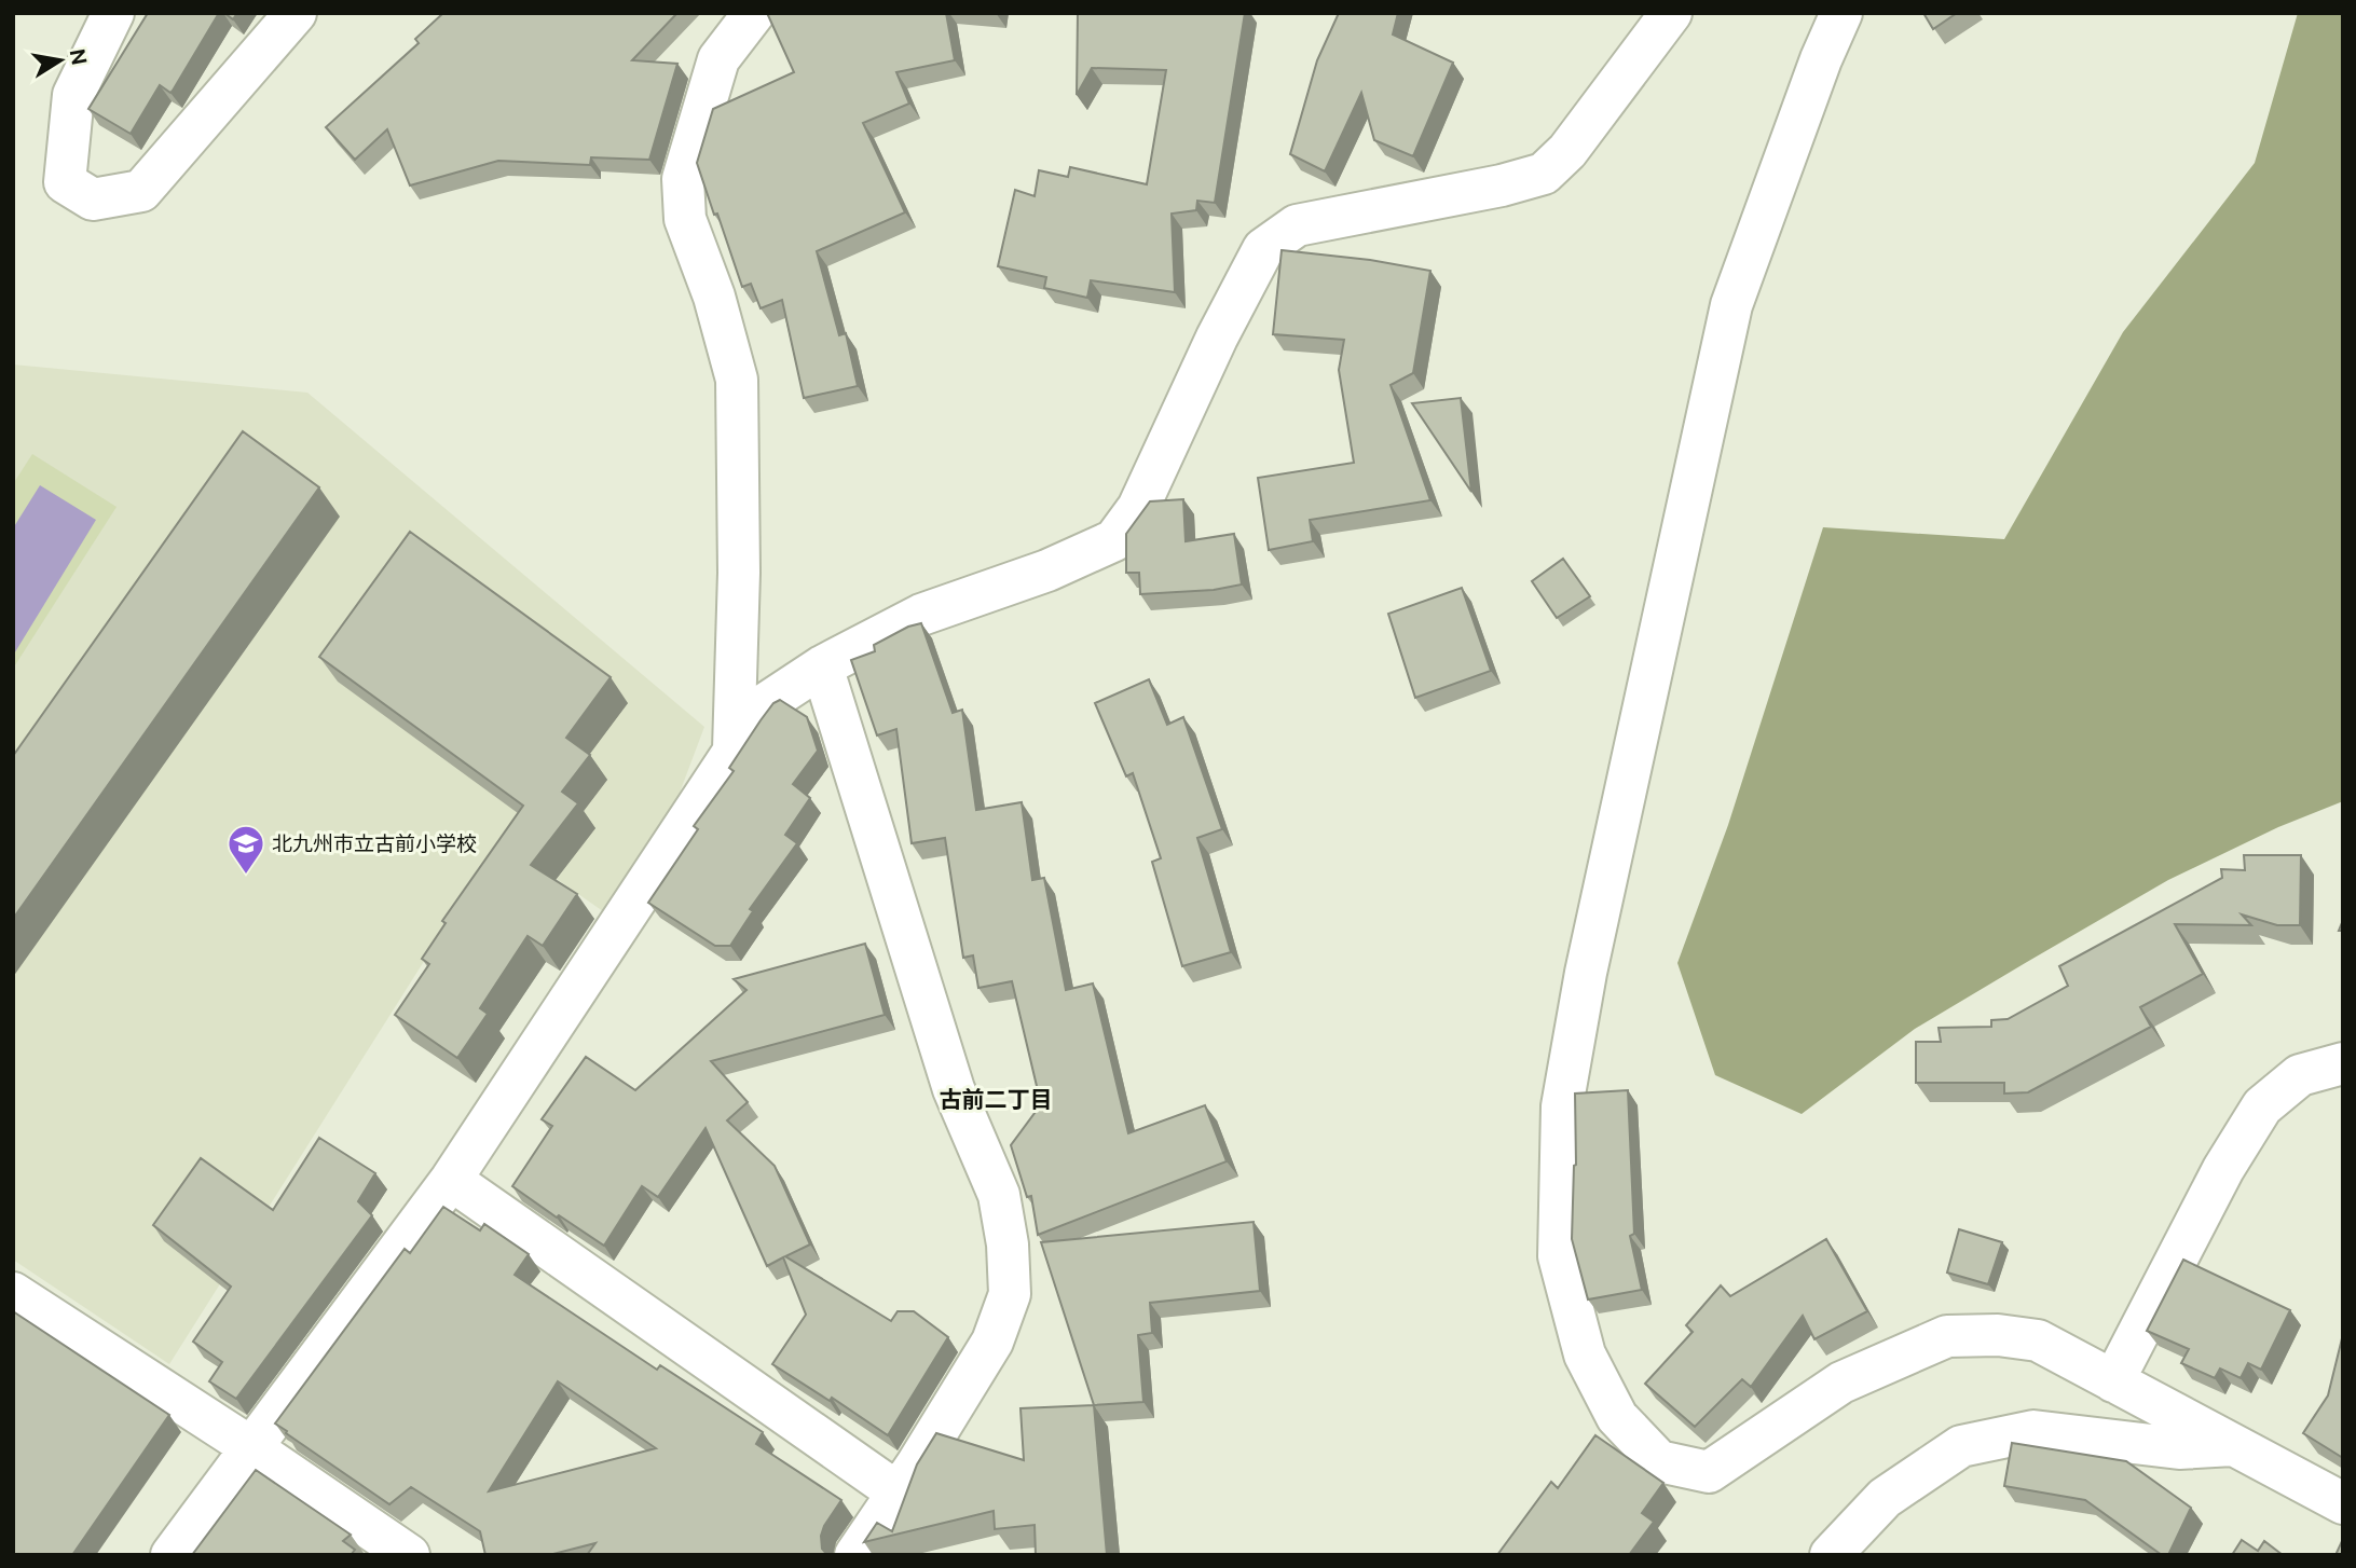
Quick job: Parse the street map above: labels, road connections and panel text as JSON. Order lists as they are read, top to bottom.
{
  "districts": ["古前二丁目"],
  "places": {
    "school or university": ["北九州市立古前小学校"]
  },
  "north": "right"
}
